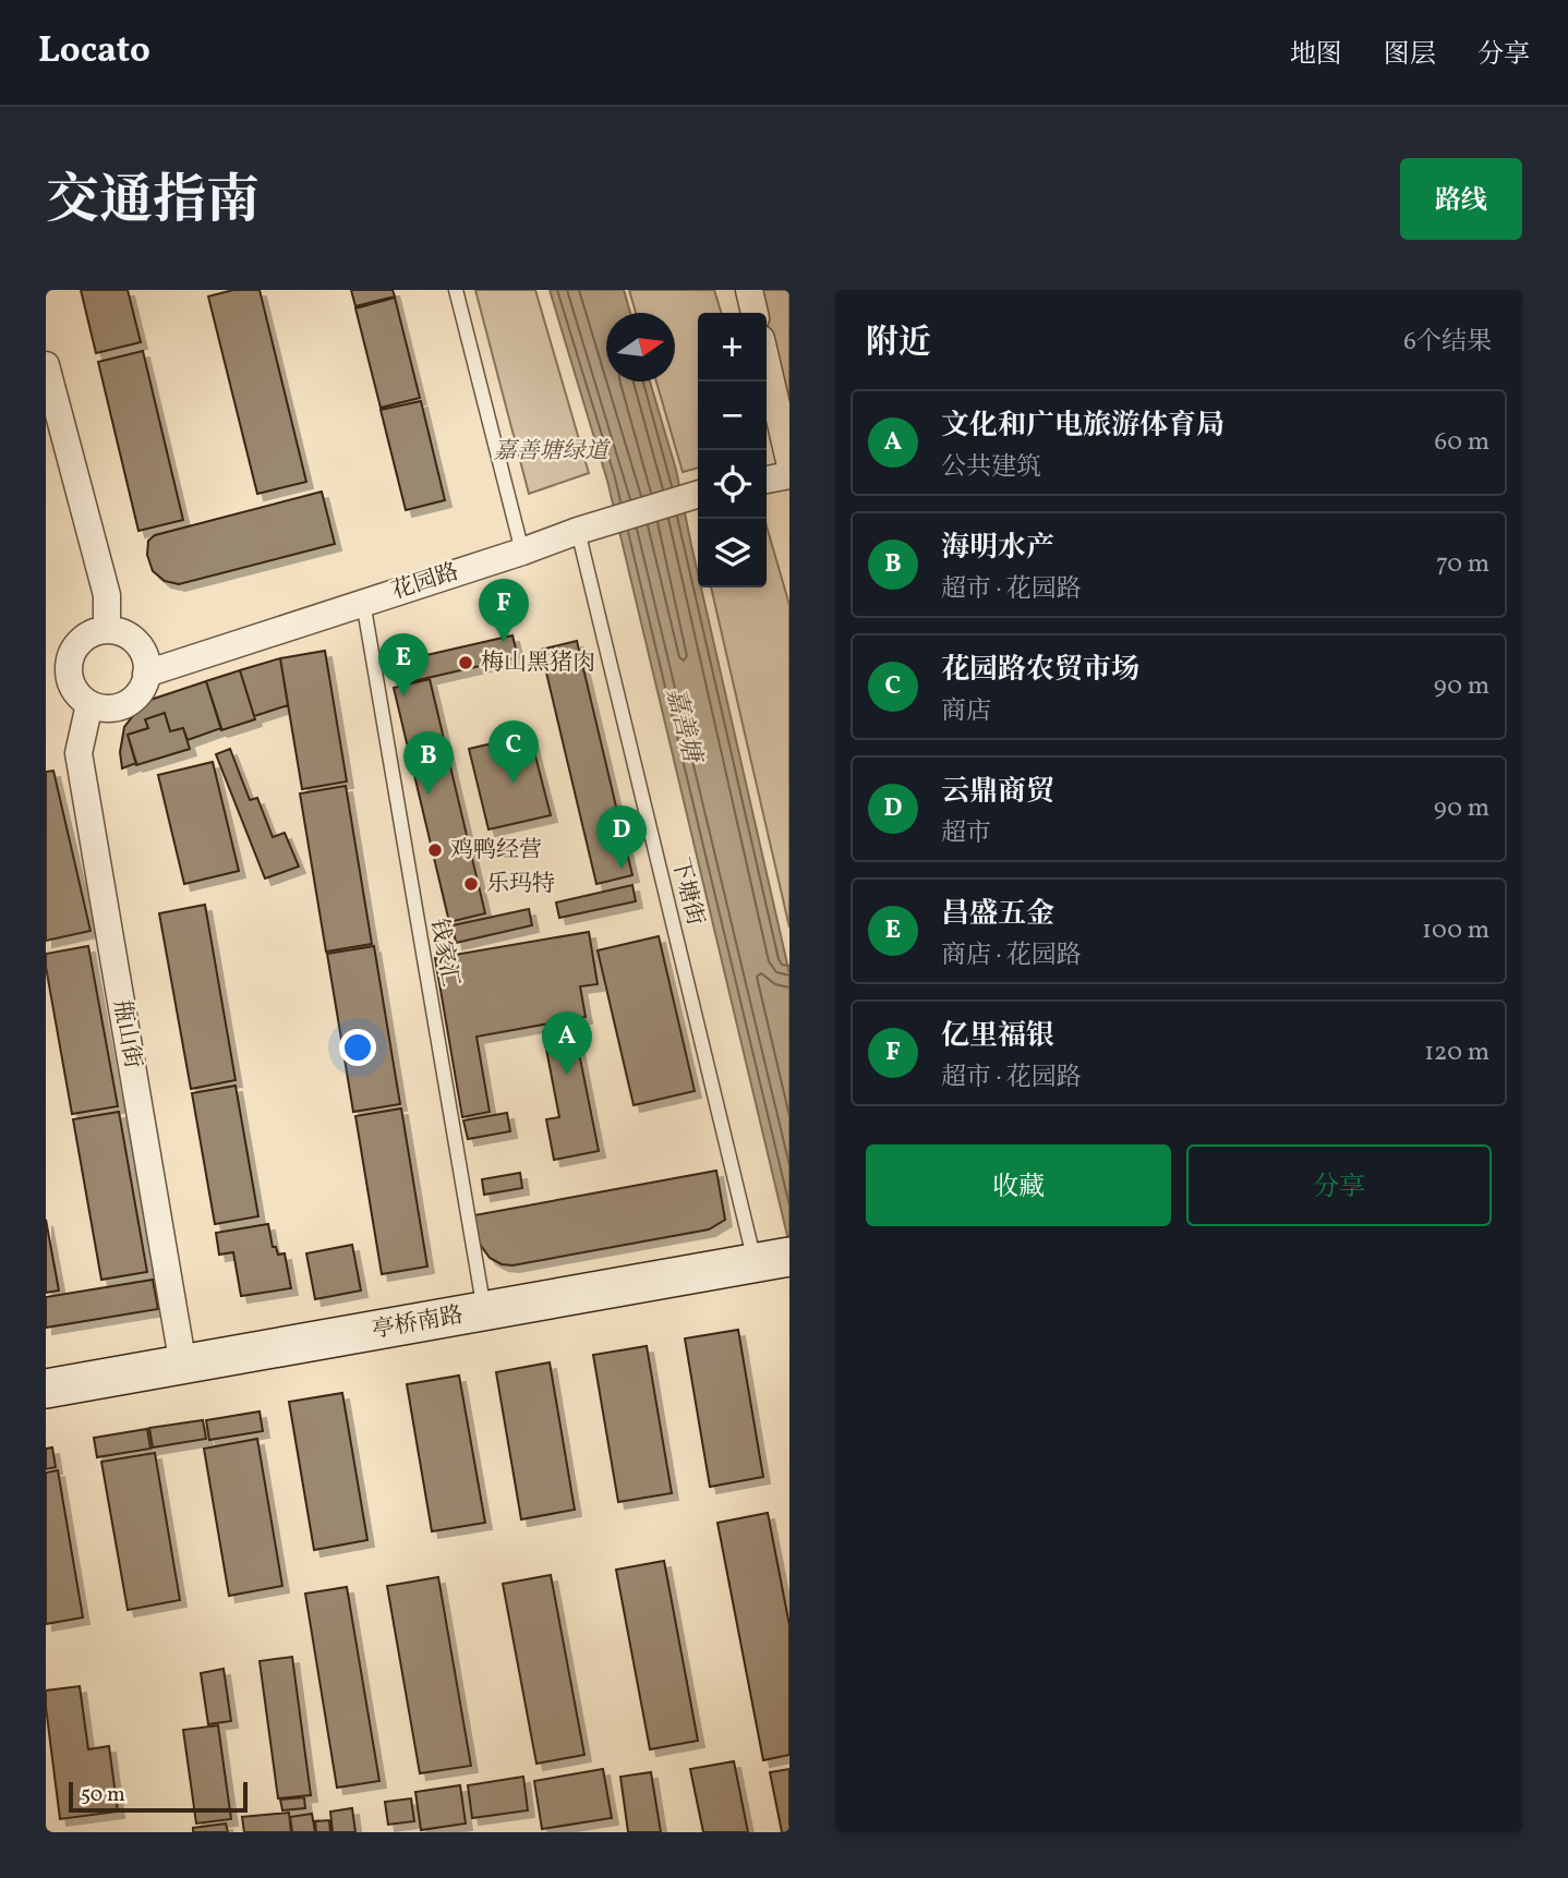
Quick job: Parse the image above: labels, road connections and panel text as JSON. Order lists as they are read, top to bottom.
{
  "streets": {
    "street": ["花园路", "甁山街", "亭桥南路"],
    "lane": ["下塘街", "钱家汇"]
  },
  "crossings": [
    ["花园路", "下塘街"],
    ["花园路", "钱家汇"],
    ["花园路", "甁山街"],
    ["下塘街", "亭桥南路"],
    ["钱家汇", "亭桥南路"],
    ["甁山街", "亭桥南路"]
  ],
  "water": ["嘉善塘"],
  "parks": ["嘉善塘绿道"],
  "places": ["梅山黑猪肉", "鸡鸭经营", "乐玛特"],
  "scale_bar": "50 m",
  "north": "right",
  "page": {
    "header": "Locato",
    "nav": ["地图", "图层", "分享"],
    "title": "交通指南",
    "buttons": [
      "路线",
      ["收藏", "分享"]
    ],
    "heading": ["附近", "6个结果"],
    "map_buttons": ["+", "−"],
    "list": [
      {
        "mark": "A",
        "name": "文化和广电旅游体育局",
        "note": "公共建筑",
        "value": "60 m"
      },
      {
        "mark": "B",
        "name": "海明水产",
        "note": "超市 · 花园路",
        "value": "70 m"
      },
      {
        "mark": "C",
        "name": "花园路农贸市场",
        "note": "商店",
        "value": "90 m"
      },
      {
        "mark": "D",
        "name": "云鼎商贸",
        "note": "超市",
        "value": "90 m"
      },
      {
        "mark": "E",
        "name": "昌盛五金",
        "note": "商店 · 花园路",
        "value": "100 m"
      },
      {
        "mark": "F",
        "name": "亿里福银",
        "note": "超市 · 花园路",
        "value": "120 m"
      }
    ],
    "pins": [
      "F",
      "E",
      "C",
      "B",
      "D",
      "A"
    ],
    "scale": "50 m"
  }
}
